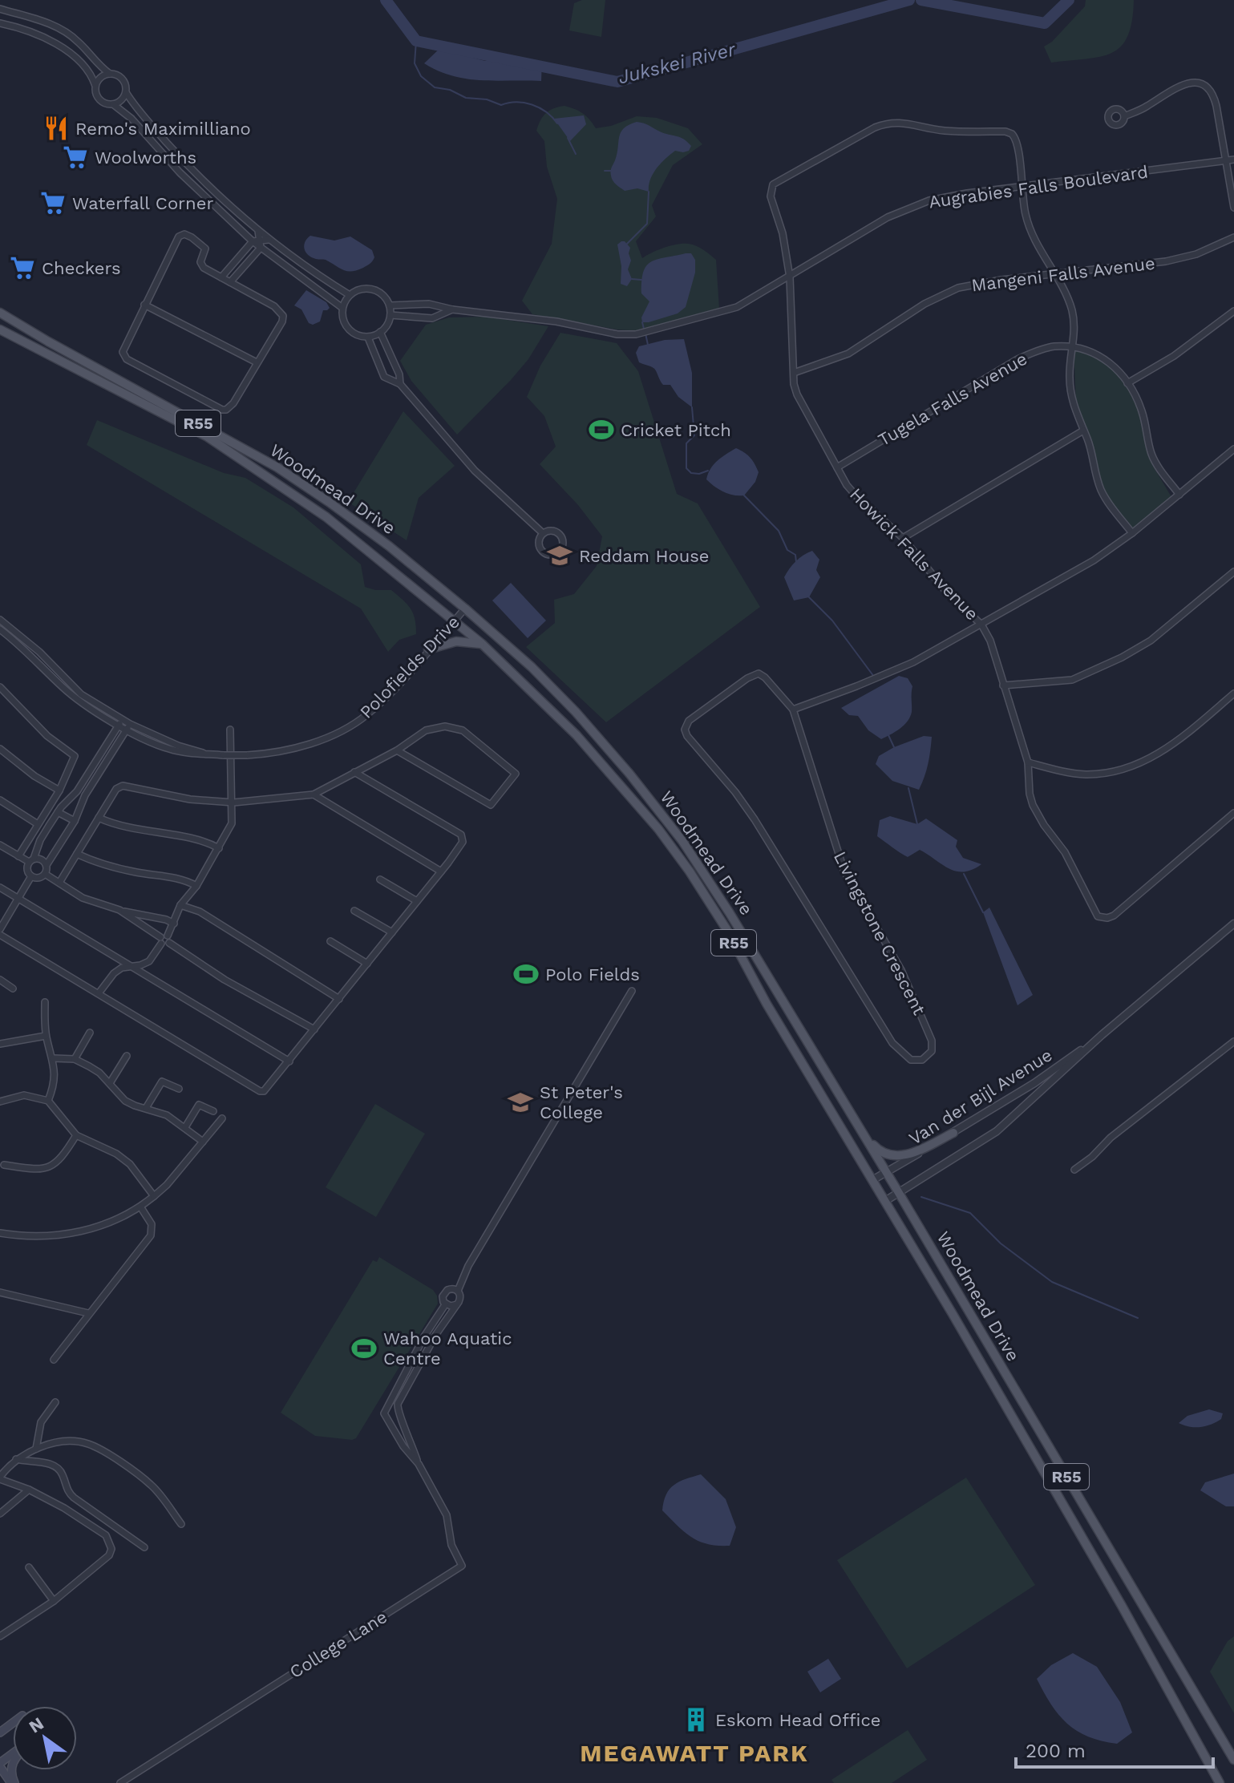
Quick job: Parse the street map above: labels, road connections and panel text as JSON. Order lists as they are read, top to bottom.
{
  "streets": {
    "main road": ["R55", "Woodmead Drive"],
    "street": [
      "Augrabies Falls Boulevard",
      "Mangeni Falls Avenue",
      "Tugela Falls Avenue",
      "Howick Falls Avenue",
      "Polofields Drive",
      "Livingstone Crescent",
      "Van der Bijl Avenue",
      "College Lane"
    ]
  },
  "crossings": [
    ["Augrabies Falls Boulevard", "Howick Falls Avenue"],
    ["Mangeni Falls Avenue", "Howick Falls Avenue"],
    ["Tugela Falls Avenue", "Howick Falls Avenue"],
    ["Woodmead Drive", "Polofields Drive"],
    ["Woodmead Drive", "Van der Bijl Avenue"]
  ],
  "districts": ["MEGAWATT PARK"],
  "water": ["Jukskei River"],
  "places": {
    "restaurant": ["Remo's Maximilliano"],
    "supermarket": ["Woolworths", "Waterfall Corner", "Checkers"],
    "sports": ["Cricket Pitch", "Polo Fields", "Wahoo Aquatic Centre"],
    "school or university": ["Reddam House", "St Peter's College"],
    "building": ["Eskom Head Office"]
  },
  "scale_bar": "200 m",
  "north": "top left"
}
